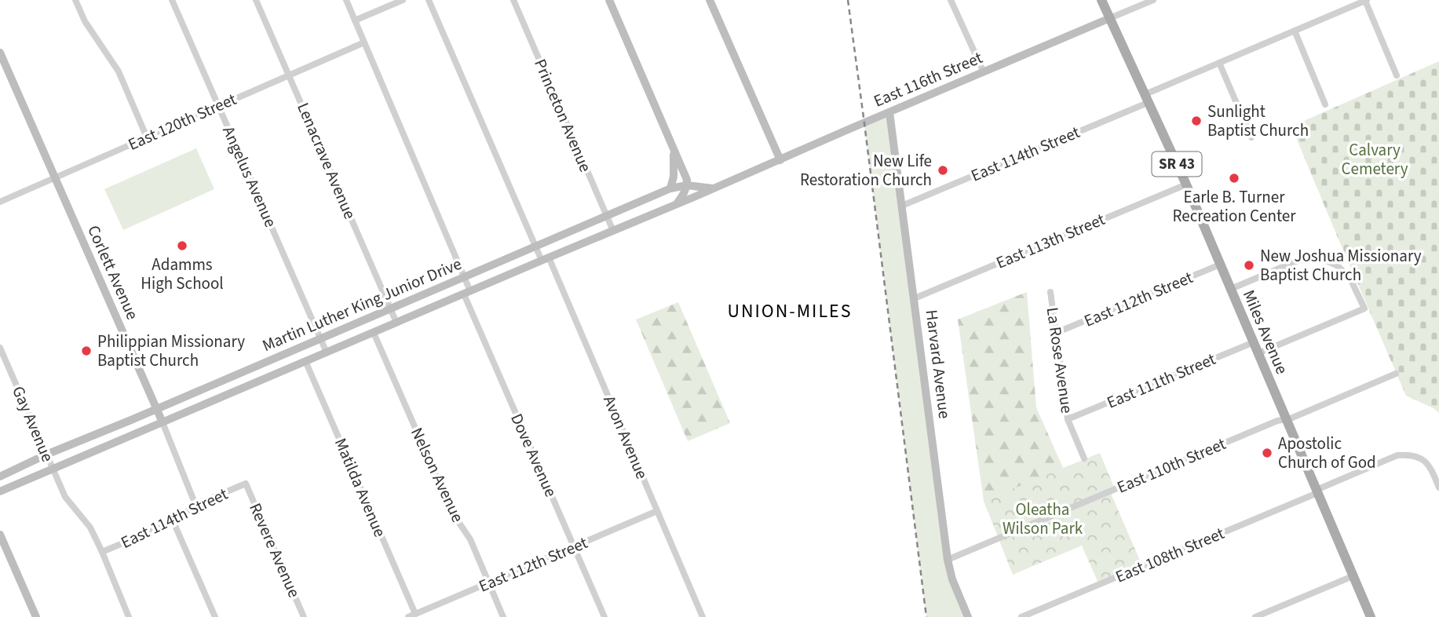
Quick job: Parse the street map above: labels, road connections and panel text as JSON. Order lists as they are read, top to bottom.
{
  "streets": {
    "main road": [
      "East 116th Street",
      "SR 43",
      "Corlett Avenue",
      "Martin Luther King Junior Drive",
      "Miles Avenue",
      "Harvard Avenue"
    ],
    "street": [
      "Princeton Avenue",
      "East 120th Street",
      "East 114th Street",
      "Lenacrave Avenue",
      "Angelus Avenue",
      "East 113th Street",
      "East 112th Street",
      "La Rose Avenue",
      "East 111th Street",
      "Gay Avenue",
      "Avon Avenue",
      "Dove Avenue",
      "East 110th Street",
      "Nelson Avenue",
      "Matilda Avenue",
      "Revere Avenue",
      "East 108th Street"
    ]
  },
  "crossings": [
    ["East 116th Street", "Martin Luther King Junior Drive"],
    ["East 116th Street", "Miles Avenue"],
    ["East 116th Street", "Harvard Avenue"],
    ["Princeton Avenue", "Martin Luther King Junior Drive"],
    ["East 120th Street", "Lenacrave Avenue"],
    ["East 120th Street", "Angelus Avenue"],
    ["East 120th Street", "Corlett Avenue"],
    ["East 120th Street", "Dove Avenue"],
    ["East 114th Street", "Corlett Avenue"],
    ["East 114th Street", "Miles Avenue"],
    ["East 114th Street", "Harvard Avenue"],
    ["East 114th Street", "Gay Avenue"],
    ["East 114th Street", "Revere Avenue"],
    ["Lenacrave Avenue", "Martin Luther King Junior Drive"],
    ["Angelus Avenue", "Martin Luther King Junior Drive"],
    ["East 113th Street", "Miles Avenue"],
    ["East 113th Street", "Harvard Avenue"],
    ["Corlett Avenue", "Martin Luther King Junior Drive"],
    ["East 112th Street", "Miles Avenue"],
    ["East 112th Street", "La Rose Avenue"],
    ["East 112th Street", "Avon Avenue"],
    ["East 112th Street", "Dove Avenue"],
    ["East 112th Street", "Nelson Avenue"],
    ["East 112th Street", "Matilda Avenue"],
    ["Martin Luther King Junior Drive", "Gay Avenue"],
    ["Martin Luther King Junior Drive", "Avon Avenue"],
    ["Martin Luther King Junior Drive", "Dove Avenue"],
    ["Martin Luther King Junior Drive", "Nelson Avenue"],
    ["Martin Luther King Junior Drive", "Matilda Avenue"],
    ["Miles Avenue", "East 111th Street"],
    ["Miles Avenue", "East 110th Street"],
    ["Miles Avenue", "East 108th Street"],
    ["La Rose Avenue", "East 111th Street"],
    ["Harvard Avenue", "East 110th Street"]
  ],
  "districts": ["UNION-MILES"],
  "parks": ["Calvary Cemetery", "Oleatha Wilson Park"],
  "places": [
    "Sunlight Baptist Church",
    "New Life Restoration Church",
    "Earle B. Turner Recreation Center",
    "Adamms High School",
    "New Joshua Missionary Baptist Church",
    "Philippian Missionary Baptist Church",
    "Apostolic Church of God"
  ]
}
